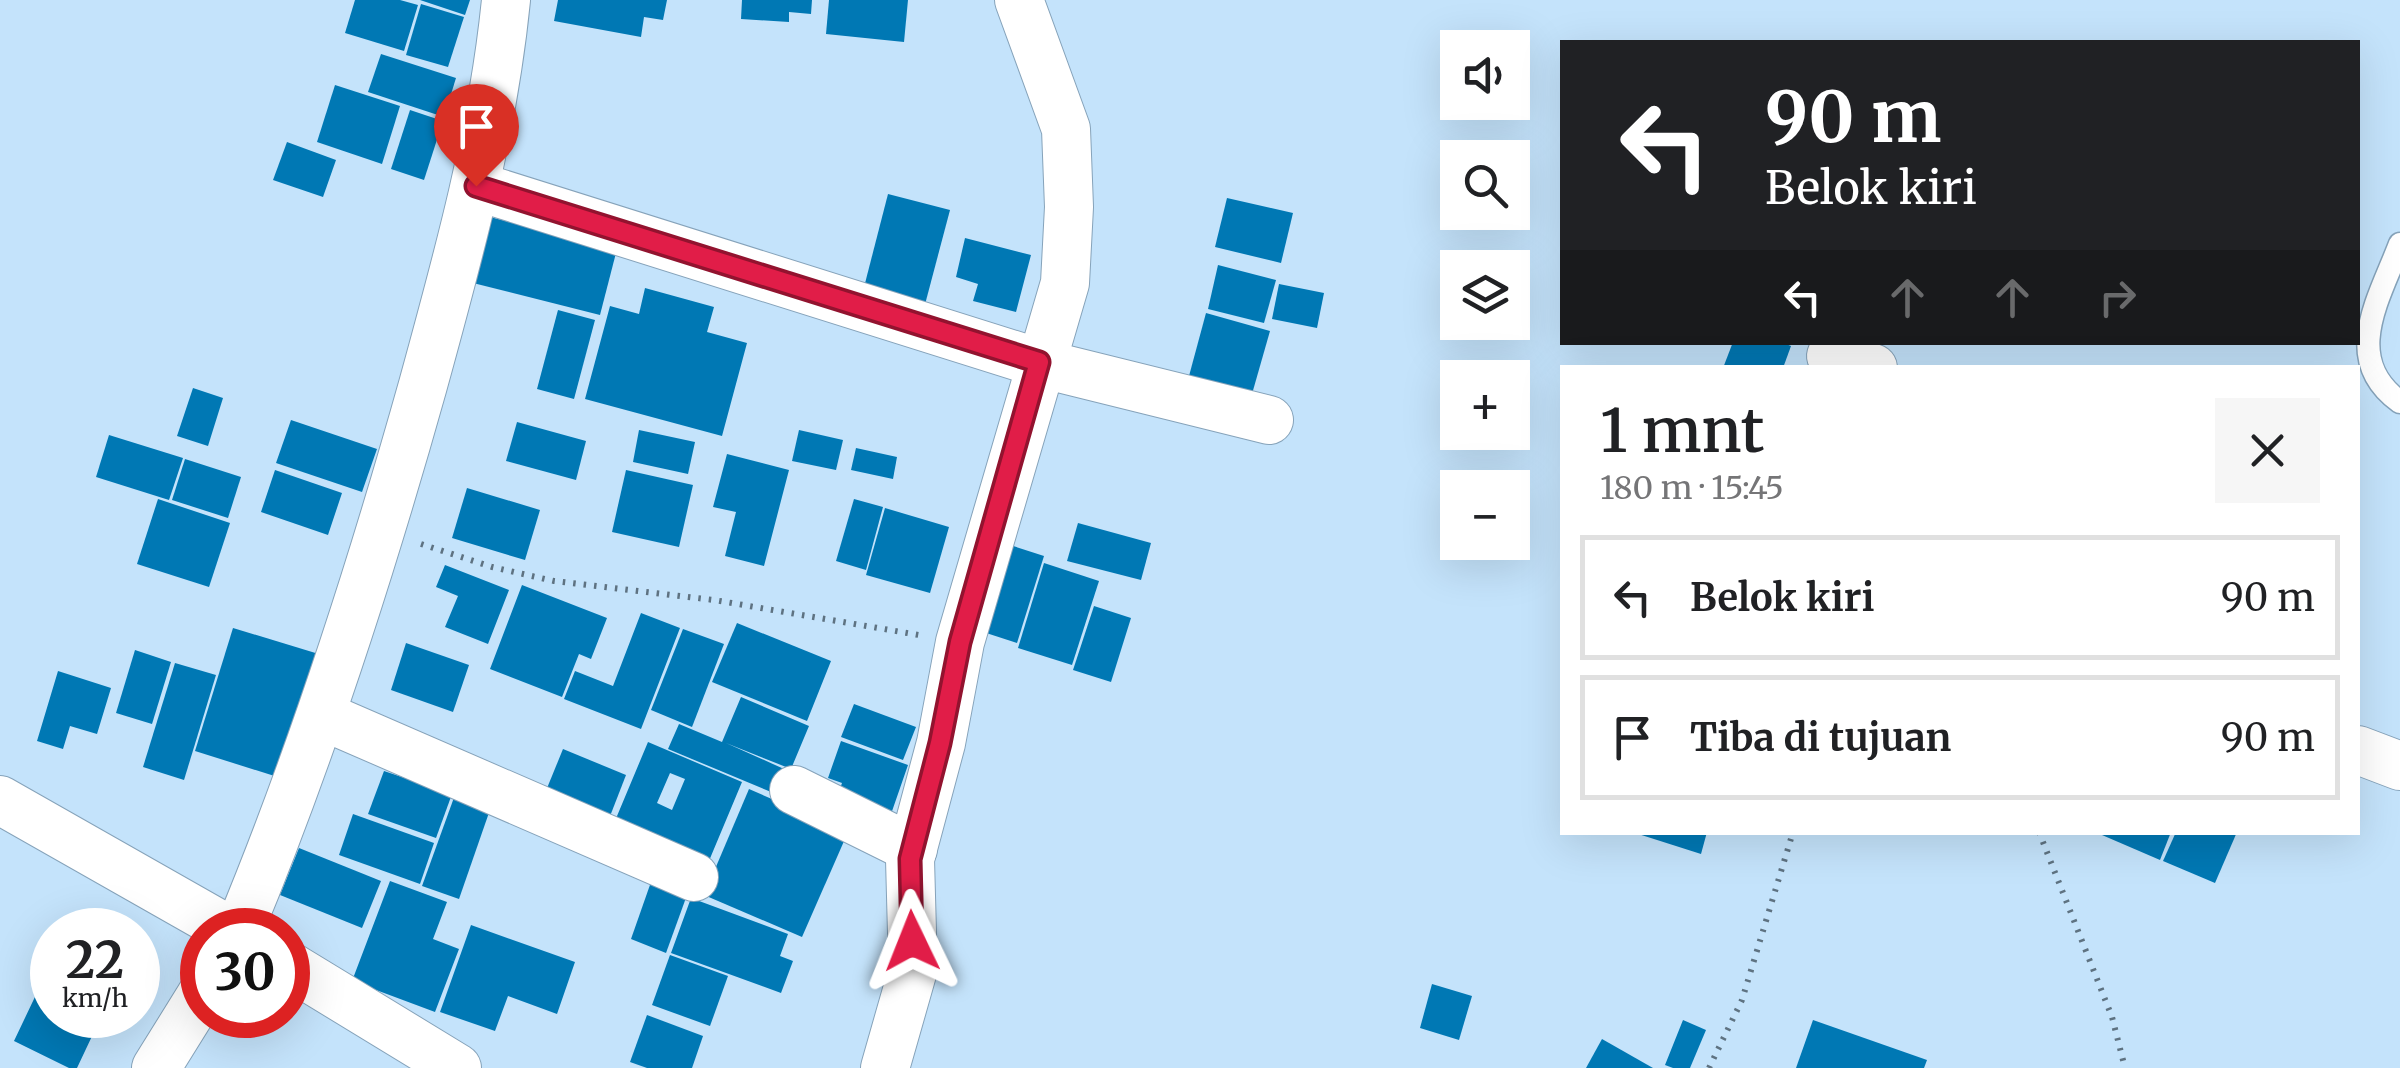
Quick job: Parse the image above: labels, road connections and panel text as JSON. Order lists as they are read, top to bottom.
{
  "page": {
    "map_buttons": ["+", "−"],
    "turn": ["90 m", "Belok kiri"],
    "heading": ["1 mnt", "180 m · 15:45"],
    "list": [
      {
        "name": "Belok kiri",
        "value": "90 m"
      },
      {
        "name": "Tiba di tujuan",
        "value": "90 m"
      }
    ],
    "speed": "22 km/h",
    "limit": "30"
  }
}
